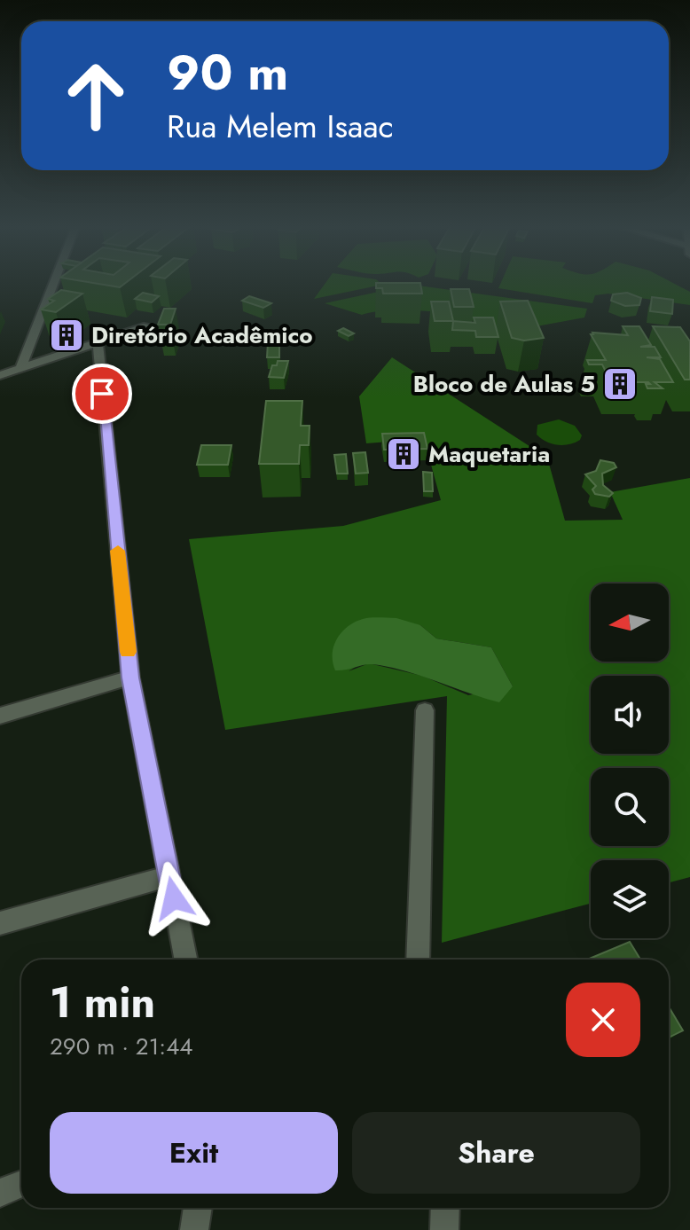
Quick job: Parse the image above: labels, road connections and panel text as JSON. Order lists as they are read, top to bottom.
{
  "places": {
    "building": ["Diretório Acadêmico", "Bloco de Aulas 5", "Maquetaria"]
  },
  "north": "left",
  "page": {
    "turn": ["90 m", "Rua Melem Isaac"],
    "heading": ["1 min", "290 m · 21:44"],
    "buttons": ["Exit", "Share"]
  }
}
